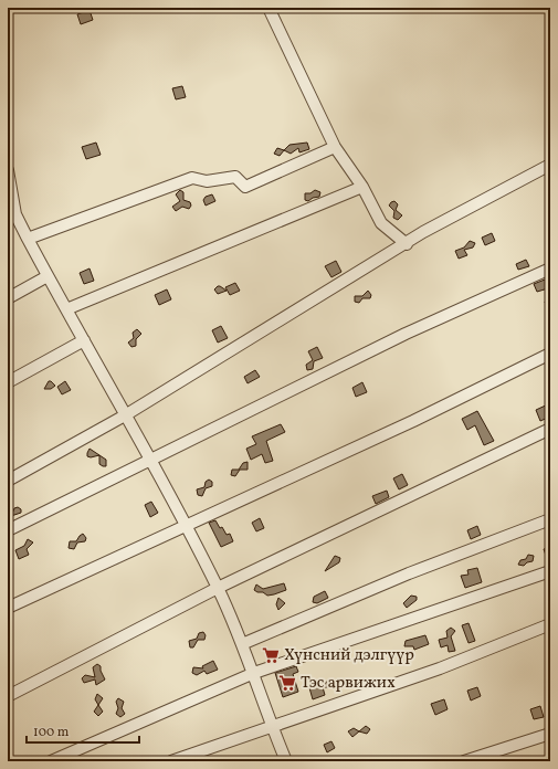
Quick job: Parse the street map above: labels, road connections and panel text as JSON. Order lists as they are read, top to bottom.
{
  "places": {
    "supermarket": ["Хүнсний дэлгүүр", "Тэс арвижих"]
  },
  "scale_bar": "100 m"
}
